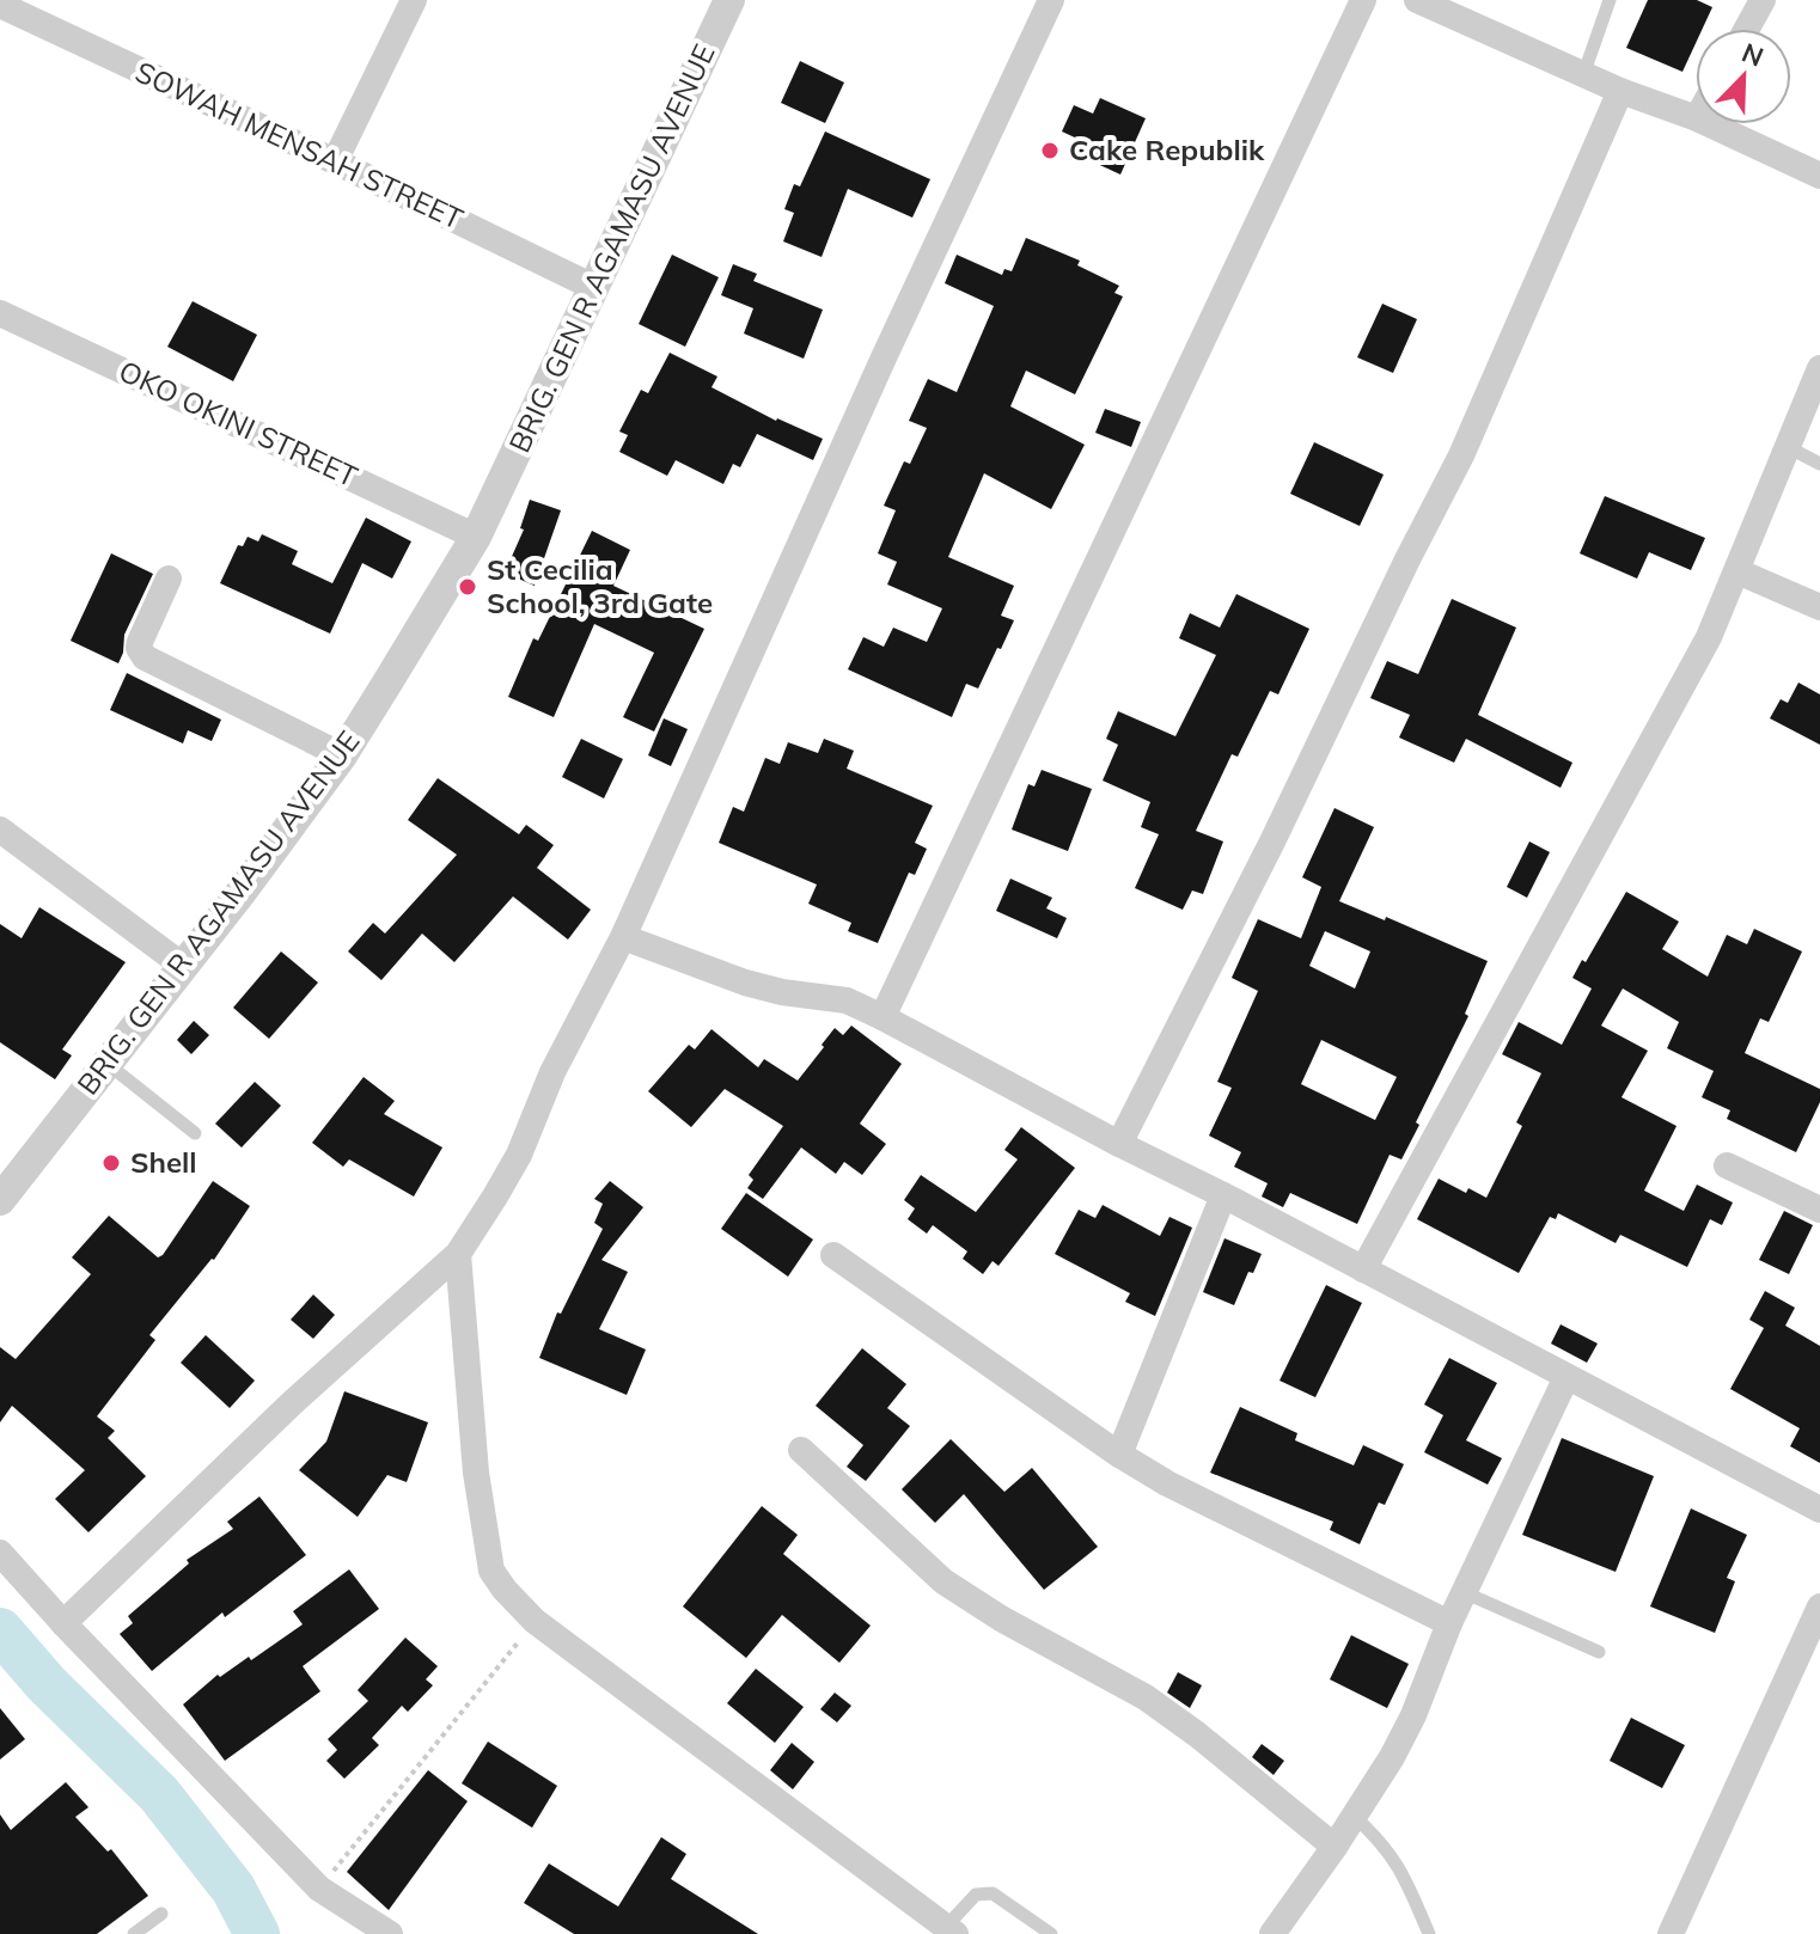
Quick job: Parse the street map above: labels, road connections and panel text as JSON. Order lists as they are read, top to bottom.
{
  "streets": {
    "street": ["SOWAH MENSAH STREET", "BRIG. GEN R AGAMASU AVENUE", "OKO OKINI STREET"]
  },
  "crossings": [
    ["SOWAH MENSAH STREET", "BRIG. GEN R AGAMASU AVENUE"],
    ["BRIG. GEN R AGAMASU AVENUE", "OKO OKINI STREET"]
  ],
  "places": ["Cake Republik", "St Cecilia School, 3rd Gate", "Shell"],
  "north": "top right"
}
